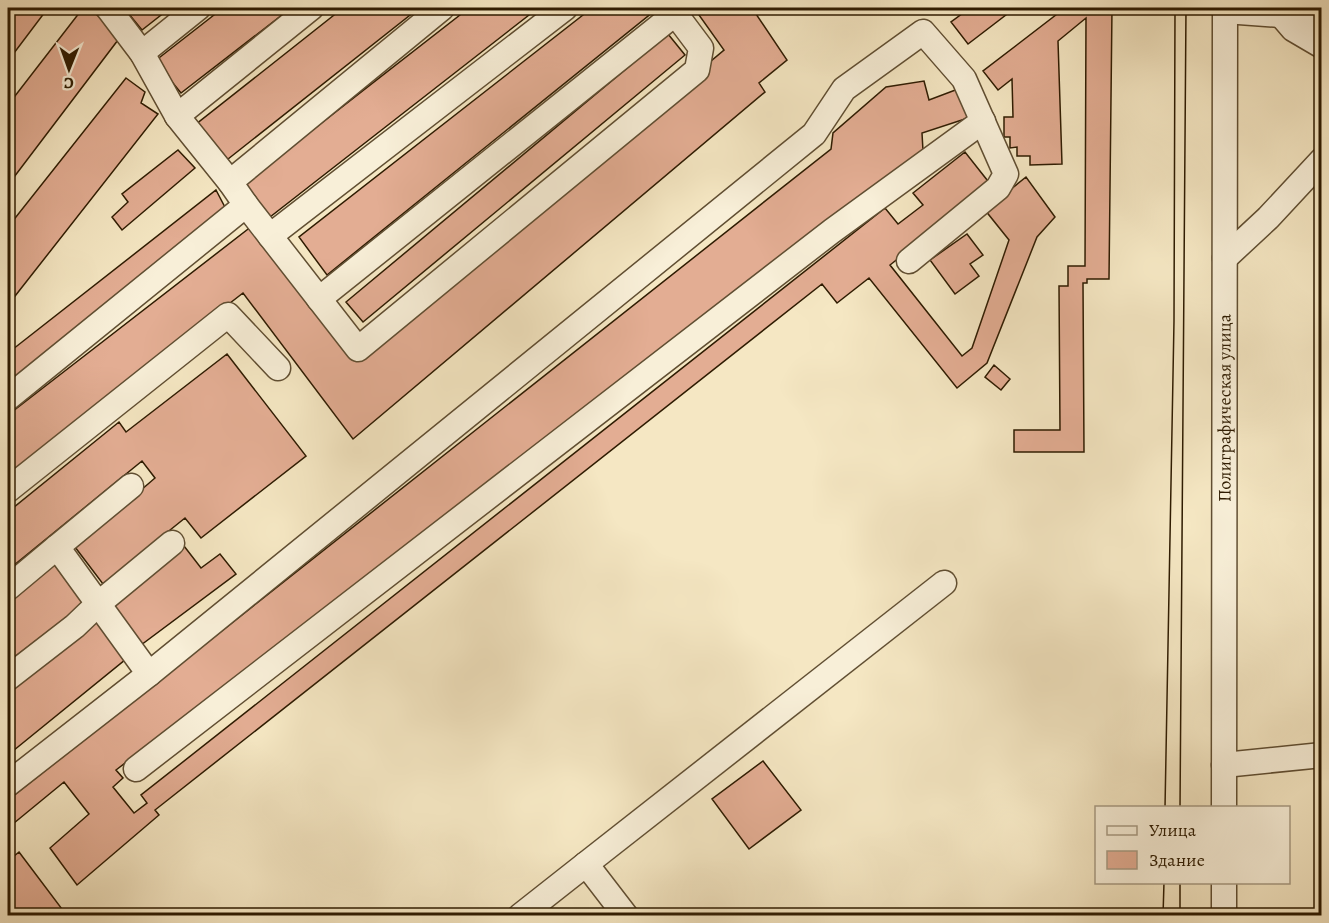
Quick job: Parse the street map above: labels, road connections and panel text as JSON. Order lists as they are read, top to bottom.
{
  "streets": {
    "street": ["Полиграфическая улица"]
  },
  "legend": ["Улица", "Здание"],
  "north": "bottom"
}
